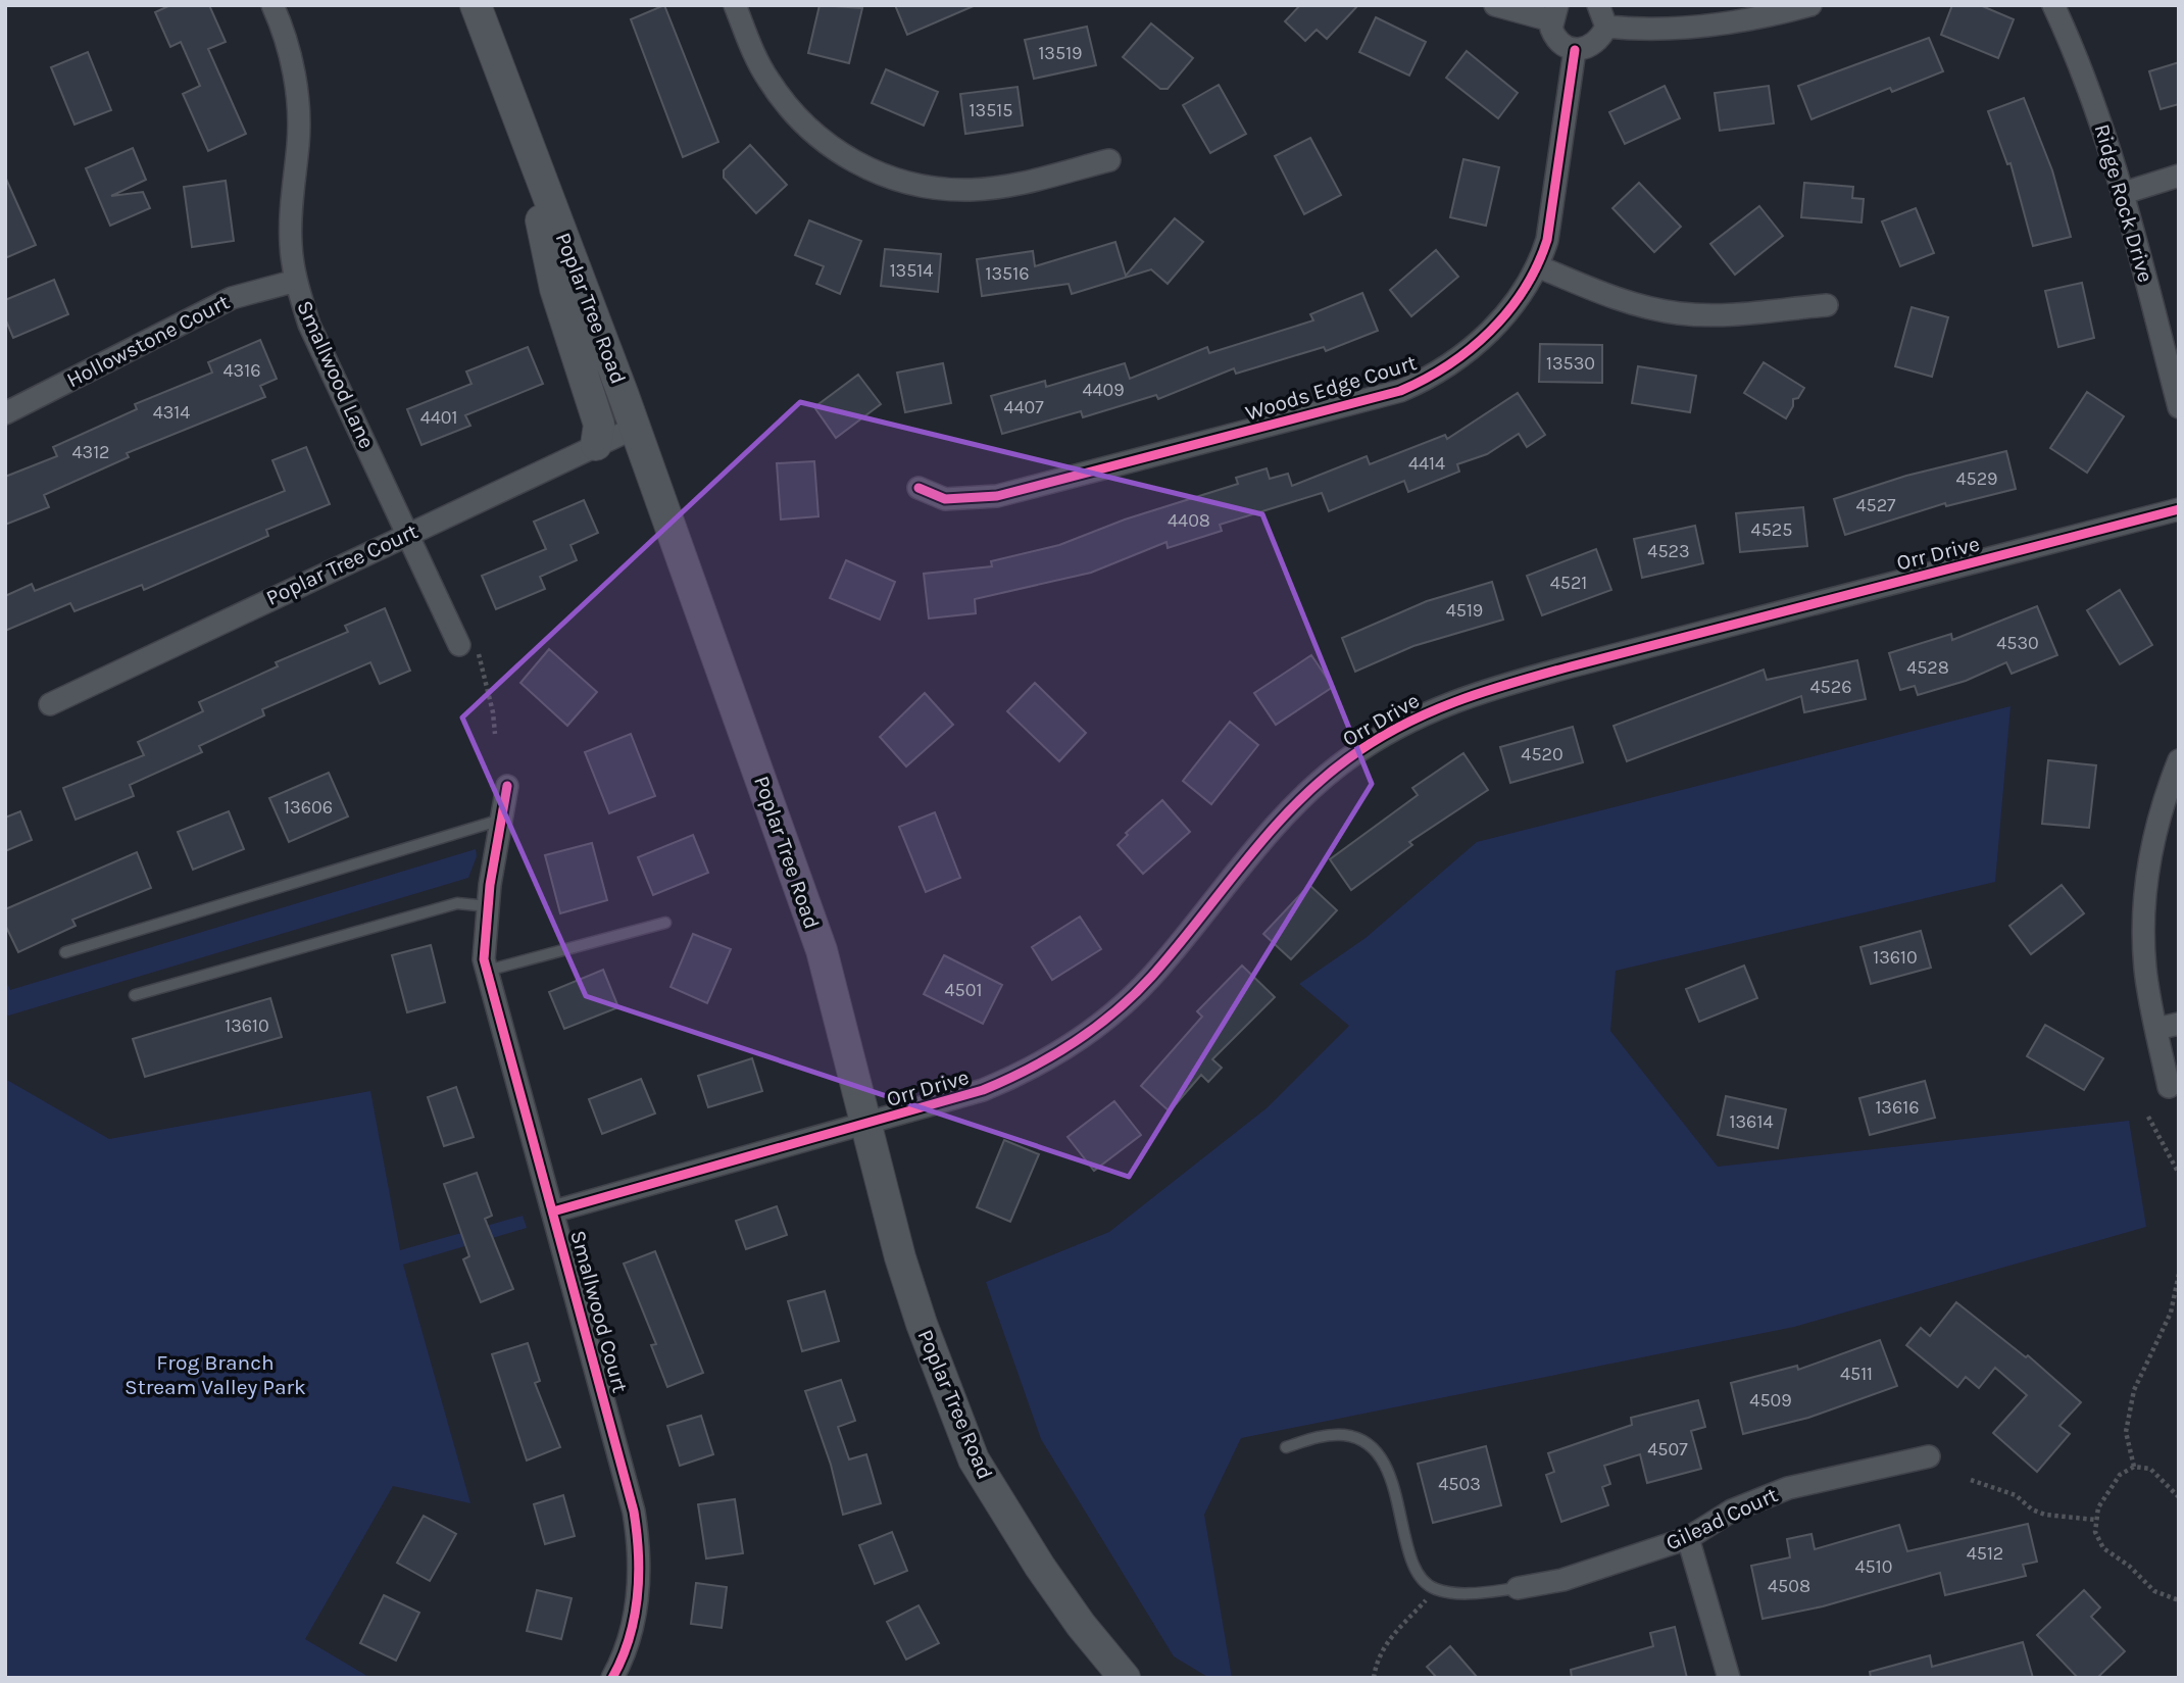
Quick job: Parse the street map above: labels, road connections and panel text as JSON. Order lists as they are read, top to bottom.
{
  "streets": {
    "main road": ["Poplar Tree Road"],
    "street": [
      "Ridge Rock Drive",
      "Hollowstone Court",
      "Smallwood Lane",
      "Woods Edge Court",
      "Orr Drive",
      "Poplar Tree Court",
      "Smallwood Court",
      "Gilead Court"
    ]
  },
  "crossings": [
    ["Poplar Tree Road", "Orr Drive"],
    ["Poplar Tree Road", "Poplar Tree Court"],
    ["Hollowstone Court", "Smallwood Lane"],
    ["Smallwood Lane", "Poplar Tree Court"],
    ["Orr Drive", "Smallwood Court"]
  ],
  "parks": ["Frog Branch Stream Valley Park"],
  "house_numbers": [
    "13519",
    "13515",
    "13514",
    "13516",
    "13530",
    "4316",
    "4409",
    "4407",
    "4314",
    "4401",
    "4312",
    "4414",
    "4529",
    "4527",
    "4408",
    "4525",
    "4523",
    "4521",
    "4519",
    "4530",
    "4528",
    "4526",
    "4520",
    "13606",
    "13610",
    "4501",
    "13610",
    "13616",
    "13614",
    "4511",
    "4509",
    "4507",
    "4503",
    "4512",
    "4510",
    "4508"
  ]
}
